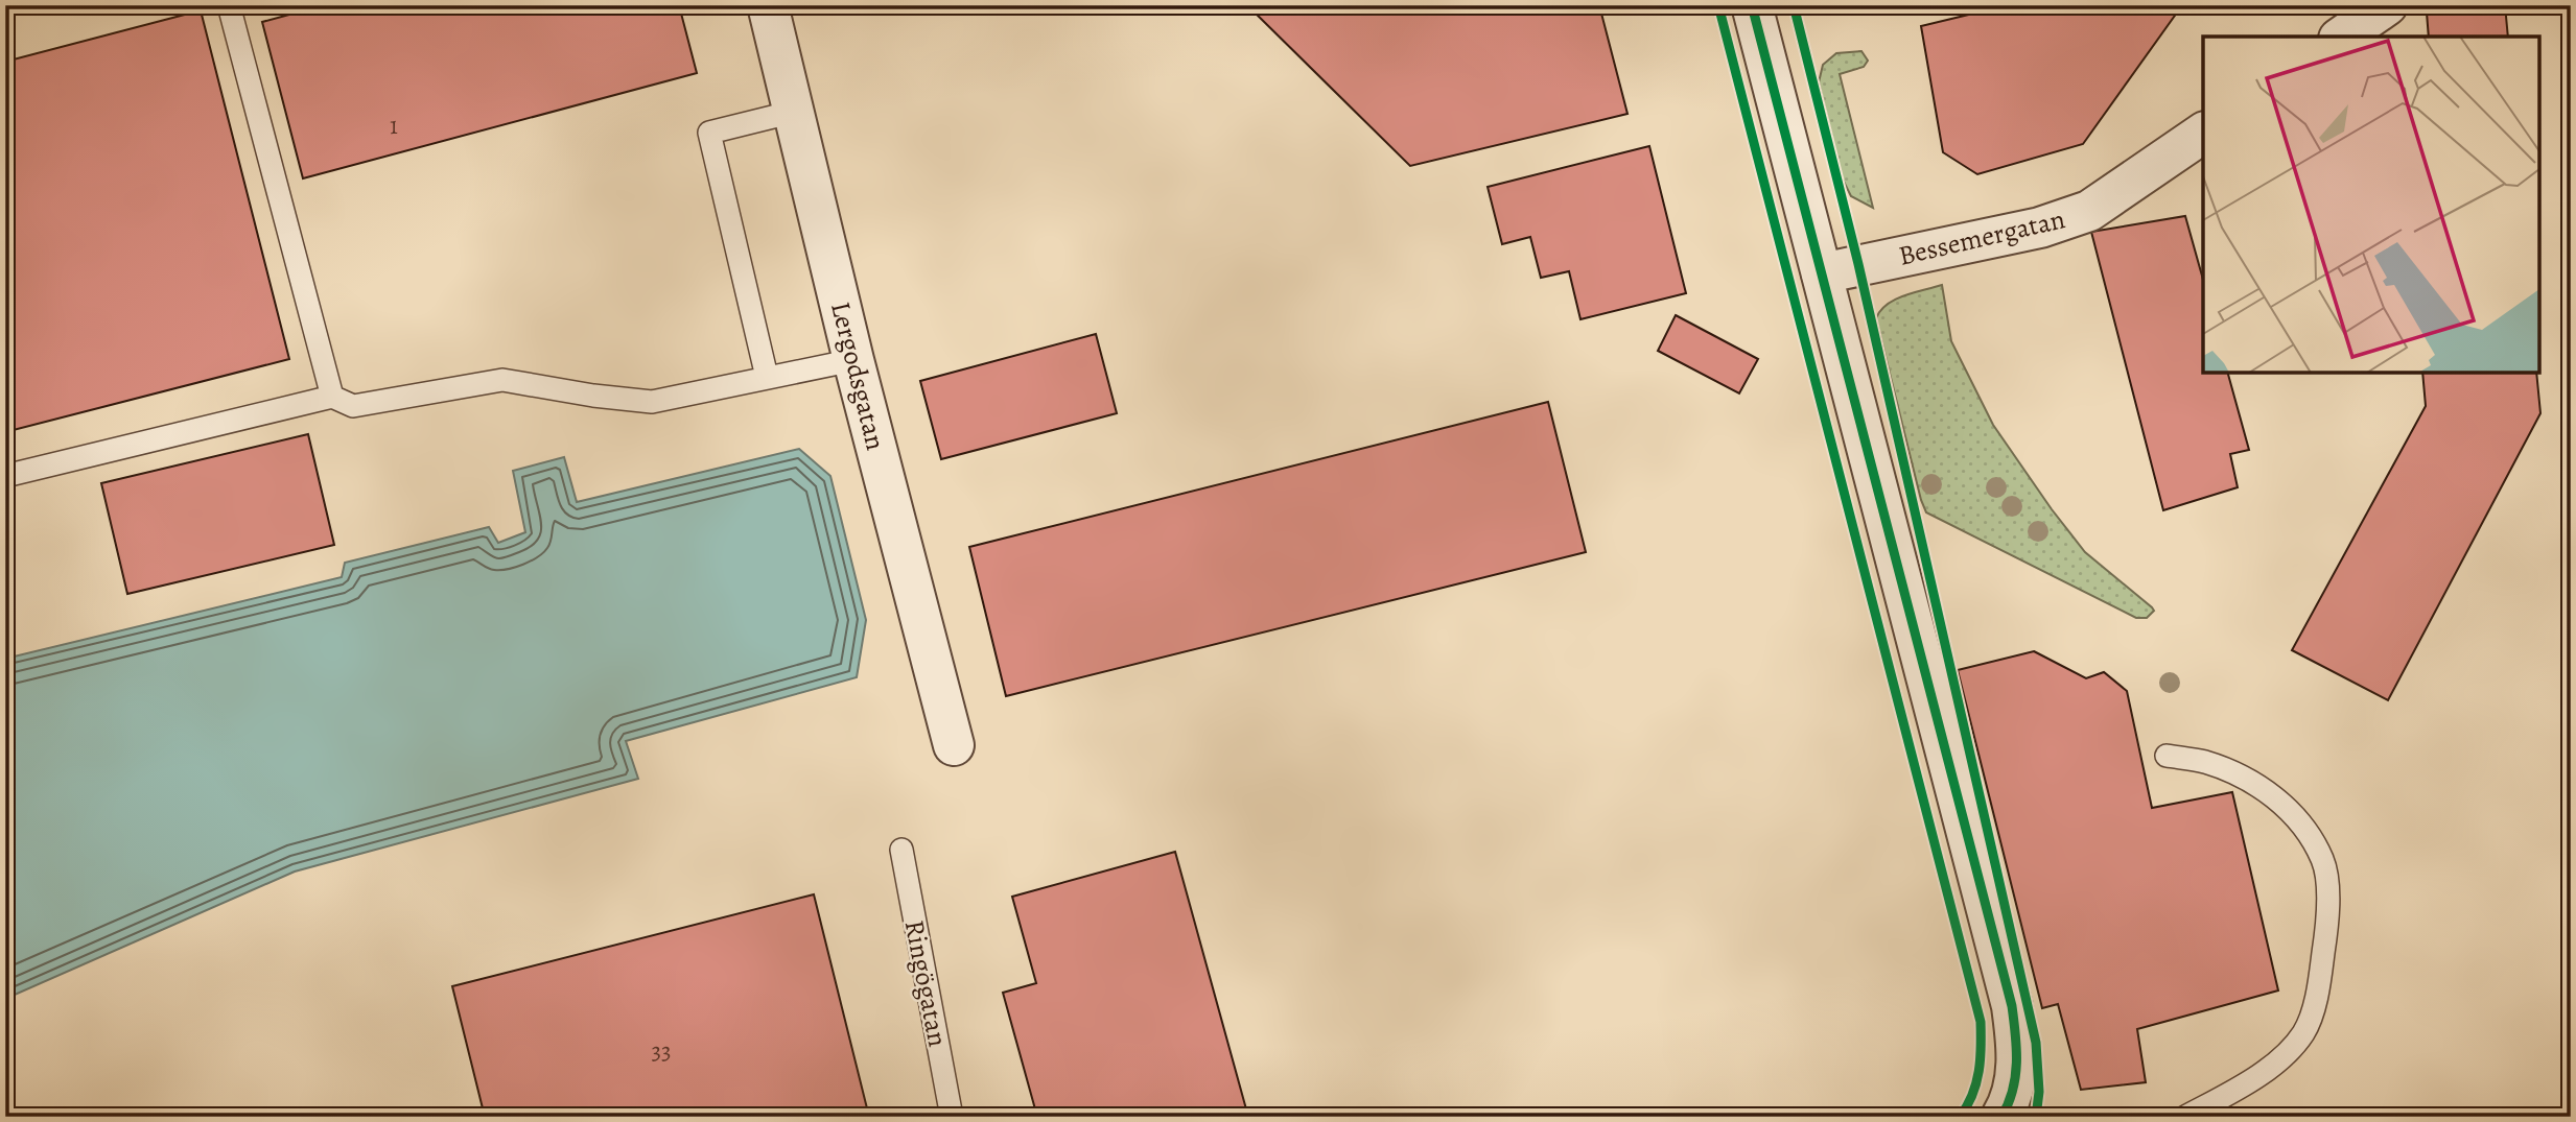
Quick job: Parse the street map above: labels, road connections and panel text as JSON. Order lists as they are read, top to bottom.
{
  "streets": {
    "street": ["Bessemergatan", "Lergodsgatan"],
    "lane": ["Ringögatan"]
  },
  "house_numbers": ["1", "33"]
}
